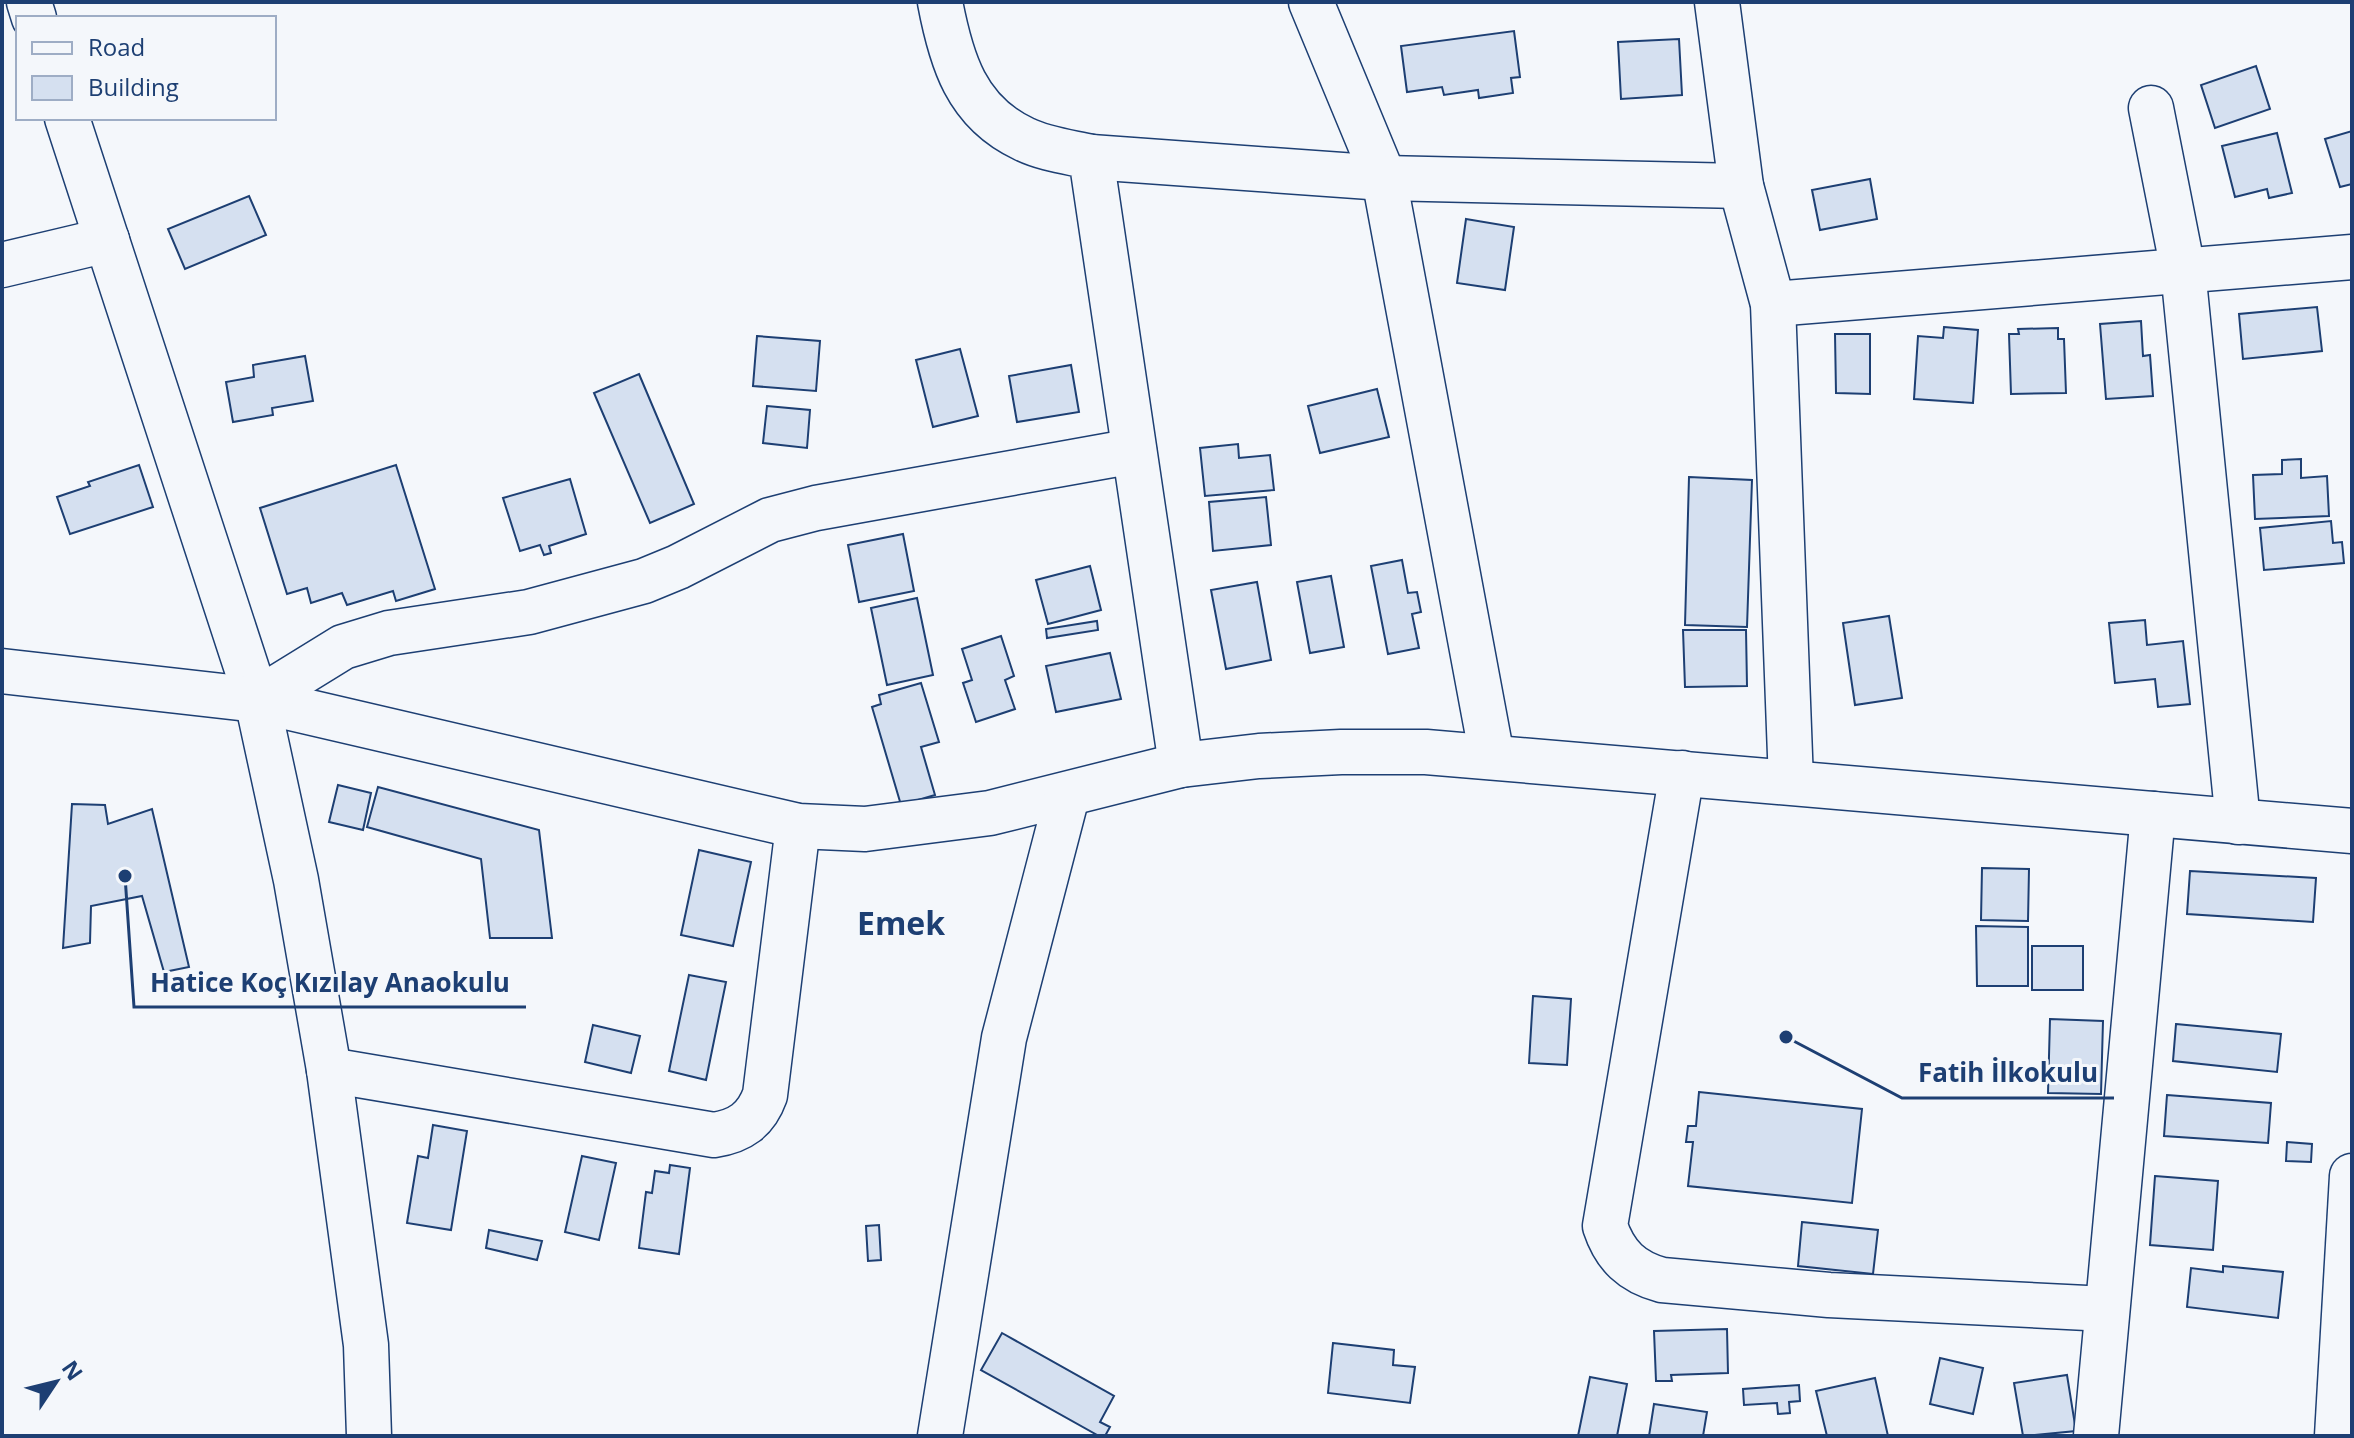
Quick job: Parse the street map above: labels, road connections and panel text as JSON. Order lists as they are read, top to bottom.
{
  "districts": ["Emek"],
  "places": ["Hatice Koç Kızılay Anaokulu", "Fatih İlkokulu"],
  "legend": ["Road", "Building"],
  "north": "top right"
}
